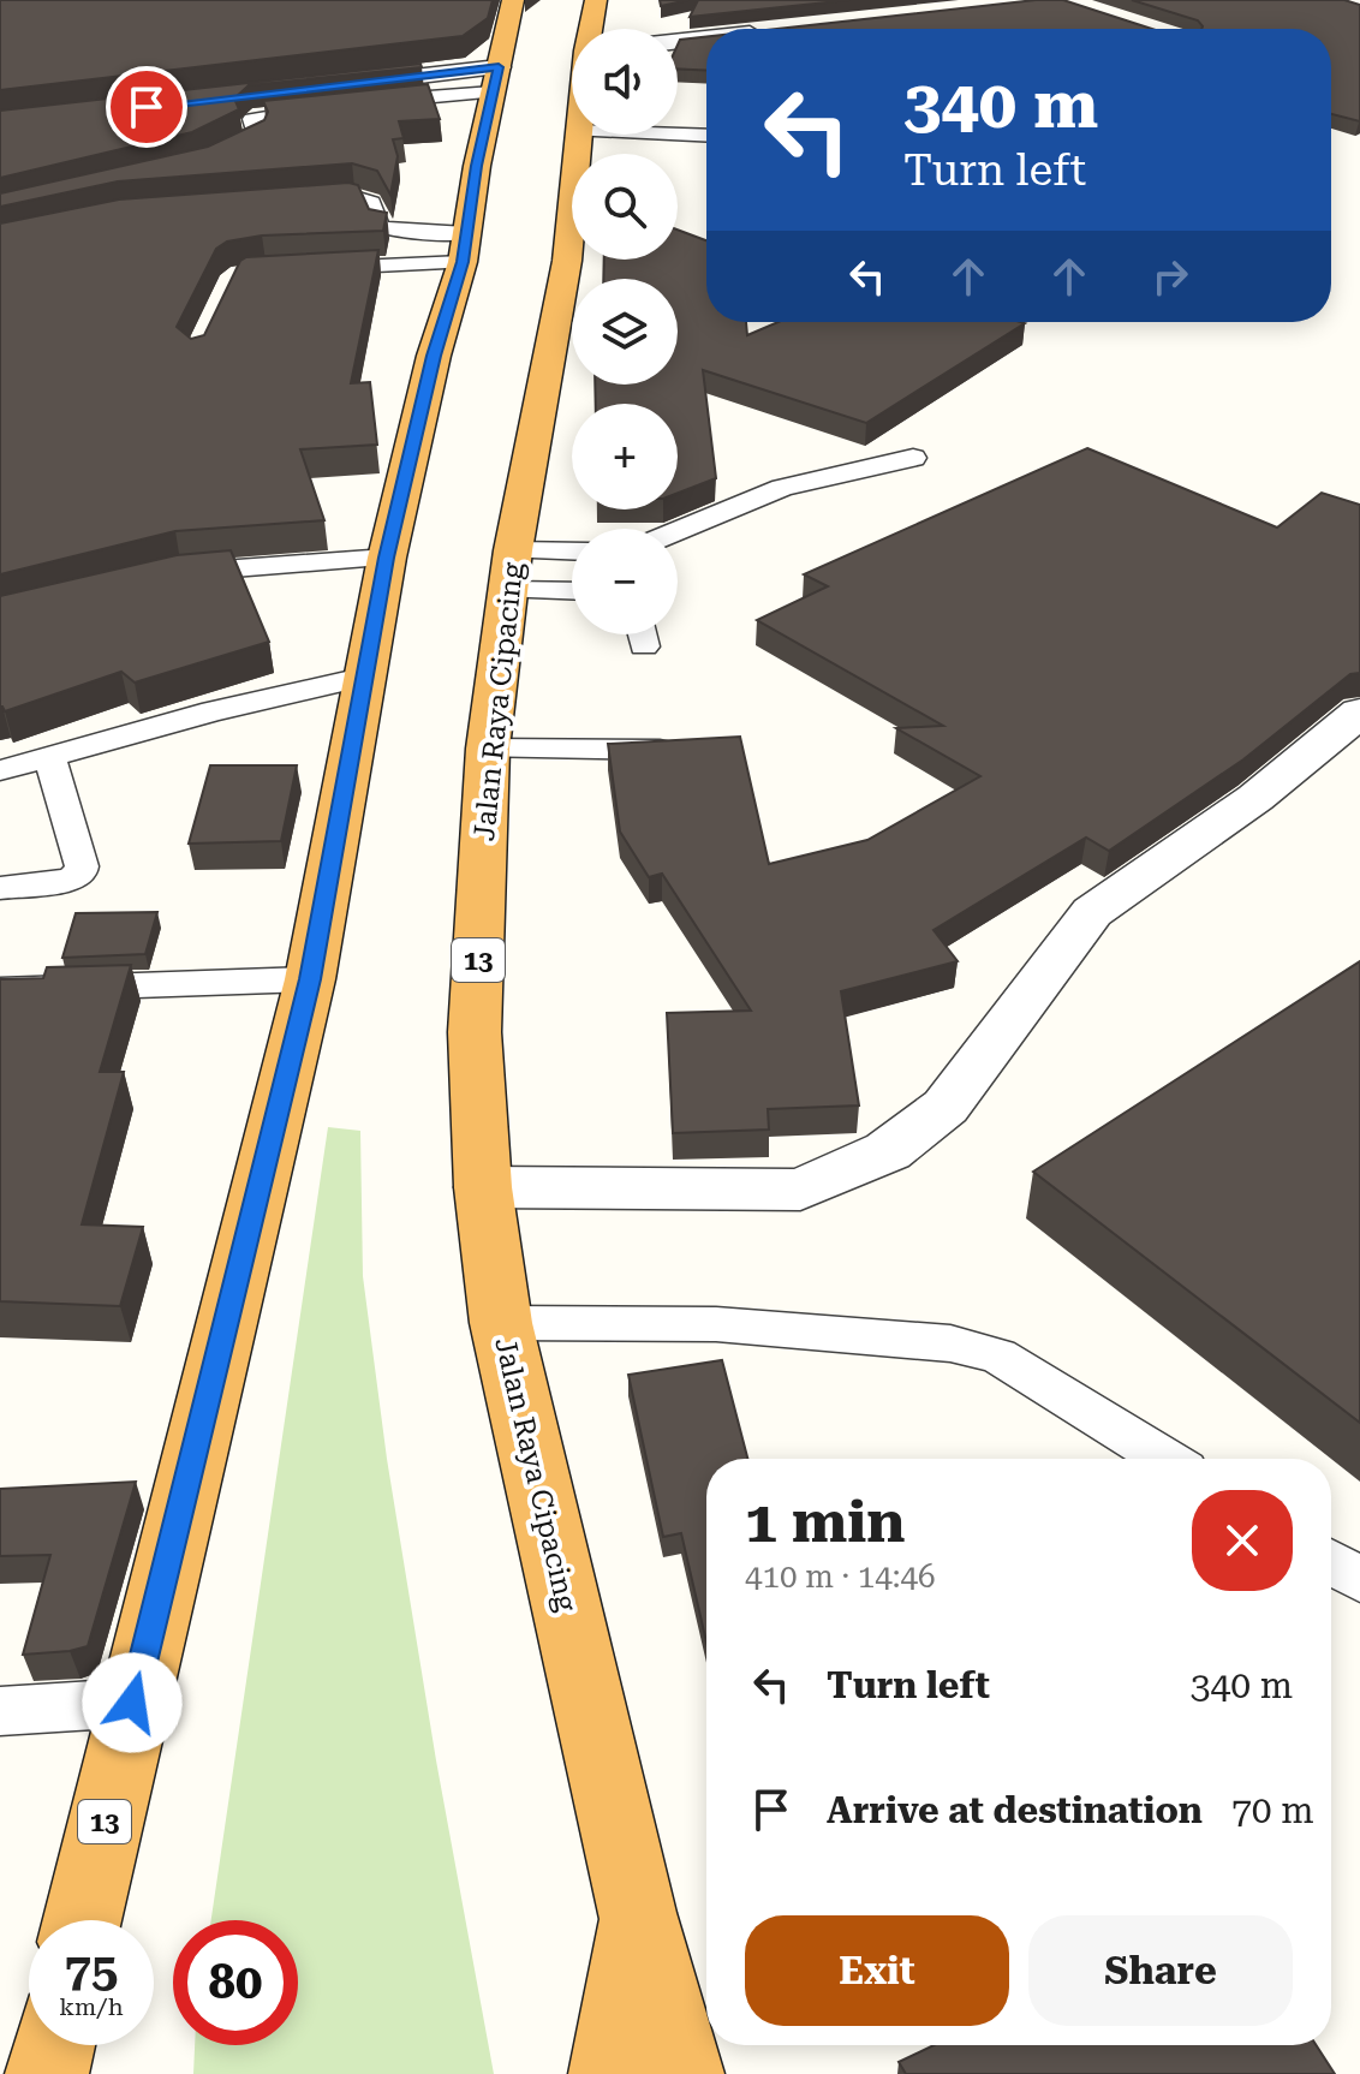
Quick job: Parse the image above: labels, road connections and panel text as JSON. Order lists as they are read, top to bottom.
{
  "streets": {
    "highway": ["Jalan Raya Cipacing", "13"]
  },
  "crossings": [
    ["Jalan Raya Cipacing", "13"]
  ],
  "page": {
    "map_buttons": ["+", "−"],
    "turn": ["340 m", "Turn left"],
    "heading": ["1 min", "410 m · 14:46"],
    "list": [
      {
        "name": "Turn left",
        "value": "340 m"
      },
      {
        "name": "Arrive at destination",
        "value": "70 m"
      }
    ],
    "buttons": ["Exit", "Share"],
    "speed": "75 km/h",
    "limit": "80"
  }
}
